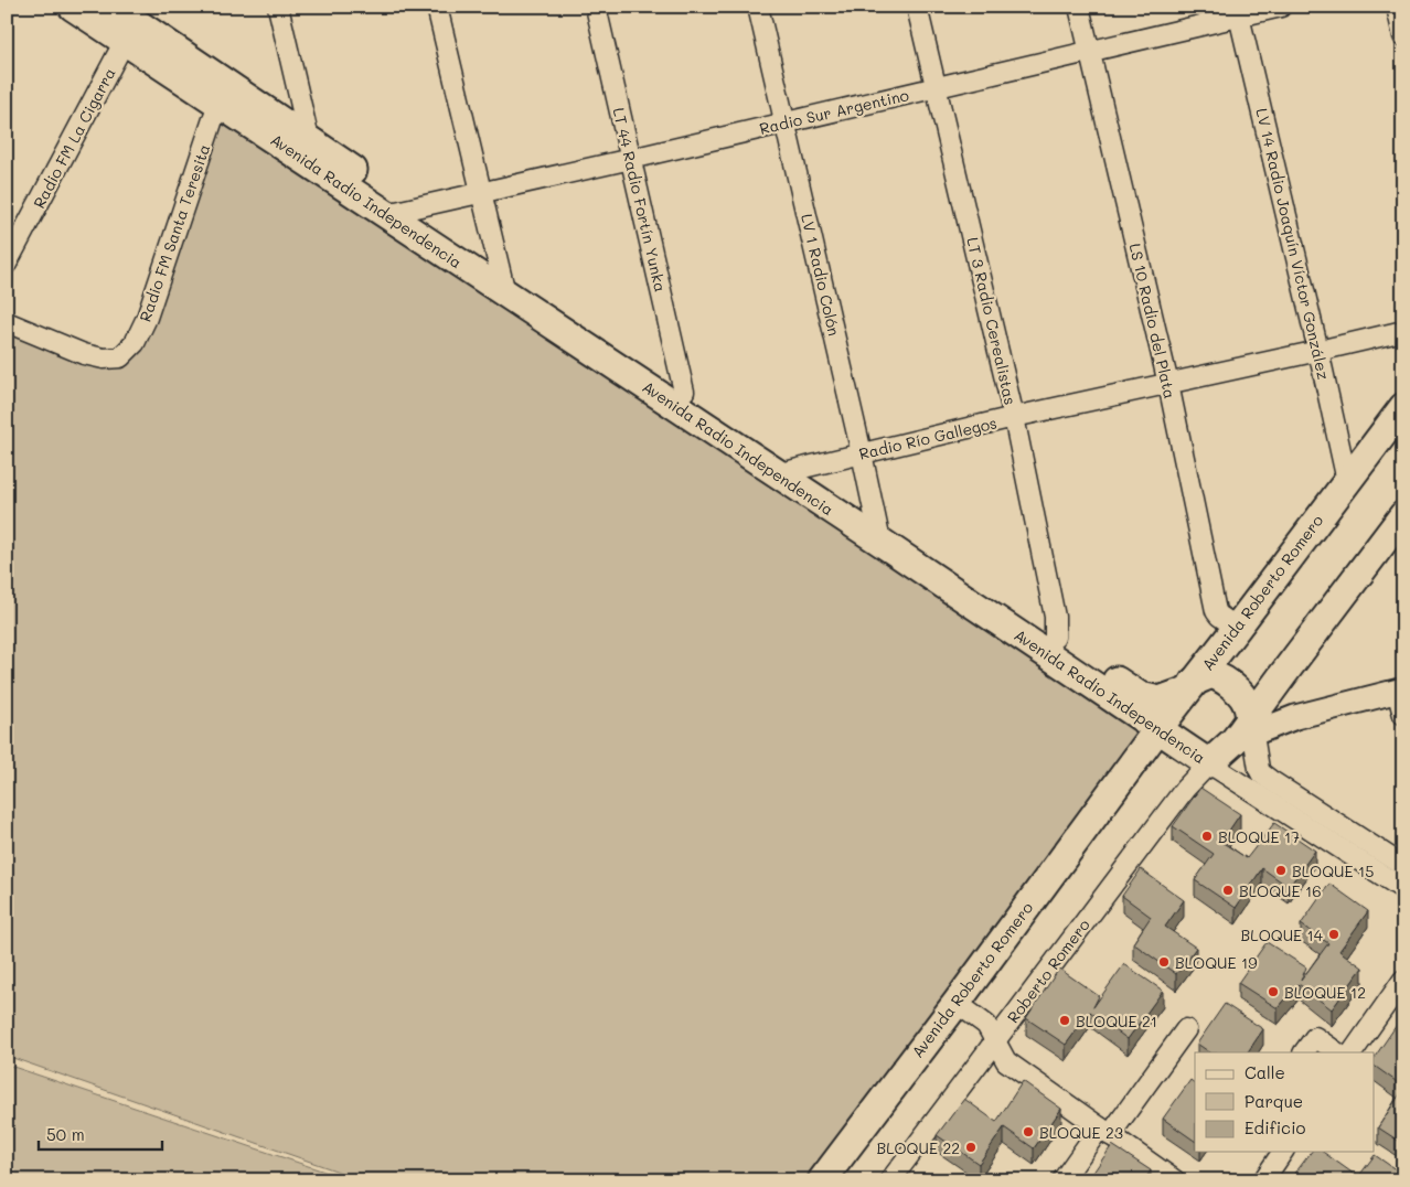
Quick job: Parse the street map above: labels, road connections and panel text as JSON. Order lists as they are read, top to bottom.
{
  "streets": {
    "main road": ["Avenida Radio Independencia", "Avenida Roberto Romero"],
    "street": [
      "Radio Sur Argentino",
      "Radio FM La Cigarra",
      "LT 44 Radio Fortín Yunka",
      "Radio FM Santa Teresita",
      "LV 14 Radio Joaquín Víctor González",
      "LV 1 Radio Colón",
      "LT 3 Radio Cerealistas",
      "LS 10 Radio del Plata",
      "Radio Río Gallegos",
      "Roberto Romero"
    ]
  },
  "crossings": [
    ["Radio Sur Argentino", "LT 44 Radio Fortín Yunka"],
    ["Radio Sur Argentino", "Avenida Radio Independencia"],
    ["Radio Sur Argentino", "LV 14 Radio Joaquín Víctor González"],
    ["Radio Sur Argentino", "LV 1 Radio Colón"],
    ["Radio Sur Argentino", "LT 3 Radio Cerealistas"],
    ["Radio Sur Argentino", "LS 10 Radio del Plata"],
    ["Radio FM La Cigarra", "Avenida Radio Independencia"],
    ["LT 44 Radio Fortín Yunka", "Avenida Radio Independencia"],
    ["Avenida Radio Independencia", "Radio FM Santa Teresita"],
    ["Avenida Radio Independencia", "LV 1 Radio Colón"],
    ["Avenida Radio Independencia", "LT 3 Radio Cerealistas"],
    ["Avenida Radio Independencia", "Radio Río Gallegos"],
    ["Avenida Radio Independencia", "Avenida Roberto Romero"],
    ["Avenida Radio Independencia", "Roberto Romero"],
    ["LV 14 Radio Joaquín Víctor González", "Radio Río Gallegos"],
    ["LV 14 Radio Joaquín Víctor González", "Avenida Roberto Romero"],
    ["LV 1 Radio Colón", "Radio Río Gallegos"],
    ["LT 3 Radio Cerealistas", "Radio Río Gallegos"],
    ["LS 10 Radio del Plata", "Radio Río Gallegos"],
    ["LS 10 Radio del Plata", "Avenida Roberto Romero"]
  ],
  "places": [
    "BLOQUE 17",
    "BLOQUE 15",
    "BLOQUE 16",
    "BLOQUE 14",
    "BLOQUE 19",
    "BLOQUE 12",
    "BLOQUE 21",
    "BLOQUE 23",
    "BLOQUE 22"
  ],
  "legend": ["Calle", "Parque", "Edificio"],
  "scale_bar": "50 m"
}
